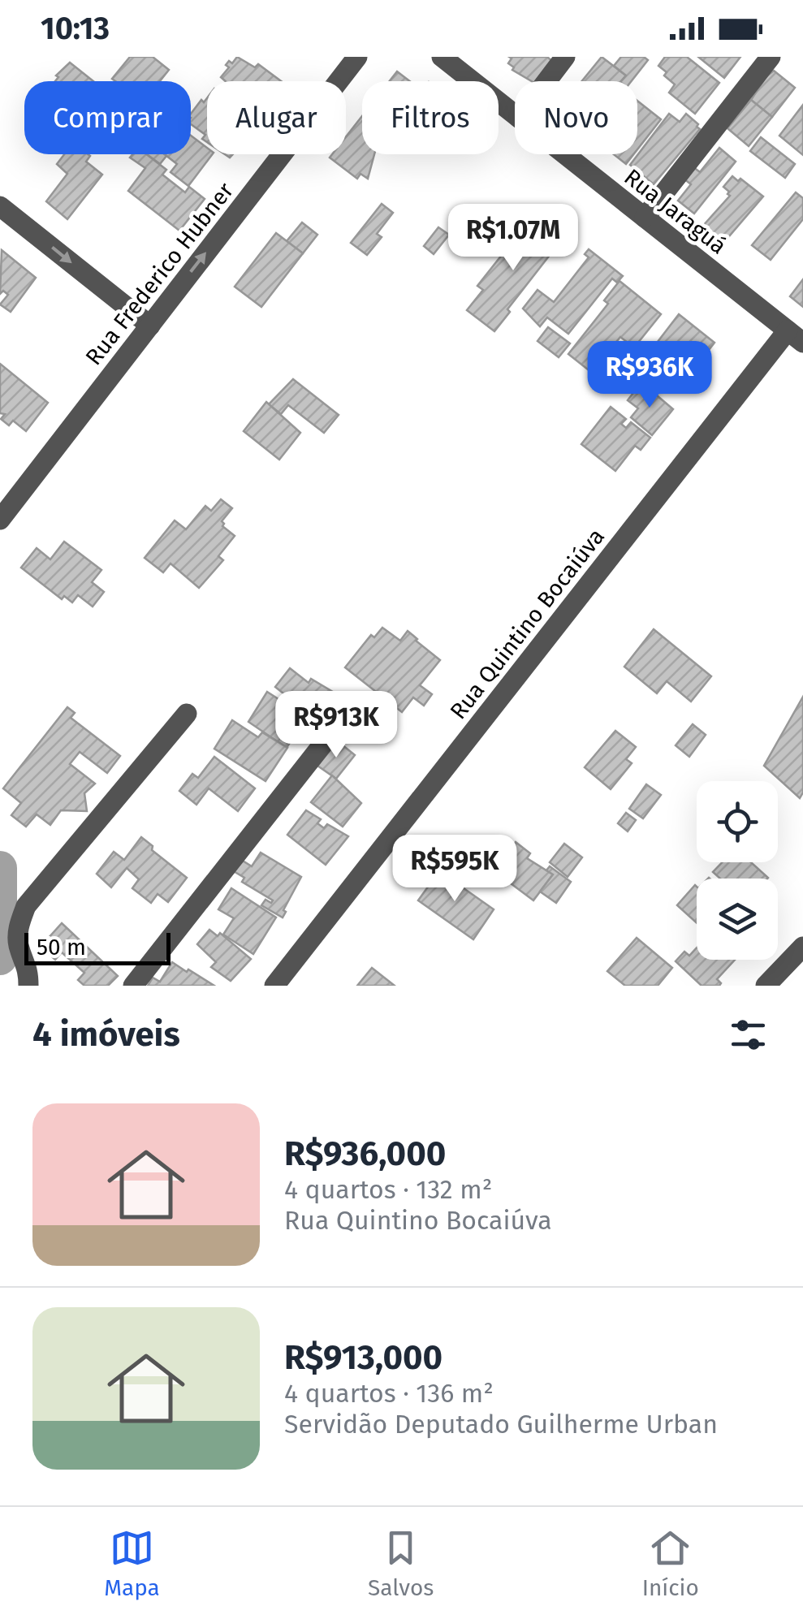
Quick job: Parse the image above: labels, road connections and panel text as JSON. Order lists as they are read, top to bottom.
{
  "streets": {
    "street": ["Rua Jaraguá", "Rua Frederico Hubner", "Rua Quintino Bocaiúva"]
  },
  "crossings": [
    ["Rua Jaraguá", "Rua Quintino Bocaiúva"]
  ],
  "one_way": ["Rua Frederico Hubner"],
  "scale_bar": "50 m",
  "page": {
    "status": "10:13",
    "chip": [
      "Comprar",
      "Alugar",
      "Filtros",
      "Novo"
    ],
    "price": [
      "R$1.07M",
      "R$936K",
      "R$913K",
      "R$595K"
    ],
    "scale": "50 m",
    "heading": "4 imóveis",
    "list": [
      {
        "name": "R$936,000",
        "note": "4 quartos · 132 m² · Rua Quintino Bocaiúva"
      },
      {
        "name": "R$913,000",
        "note": "4 quartos · 136 m² · Servidão Deputado Guilherme Urban"
      }
    ],
    "tabs": ["Mapa", "Salvos", "Início"]
  }
}
